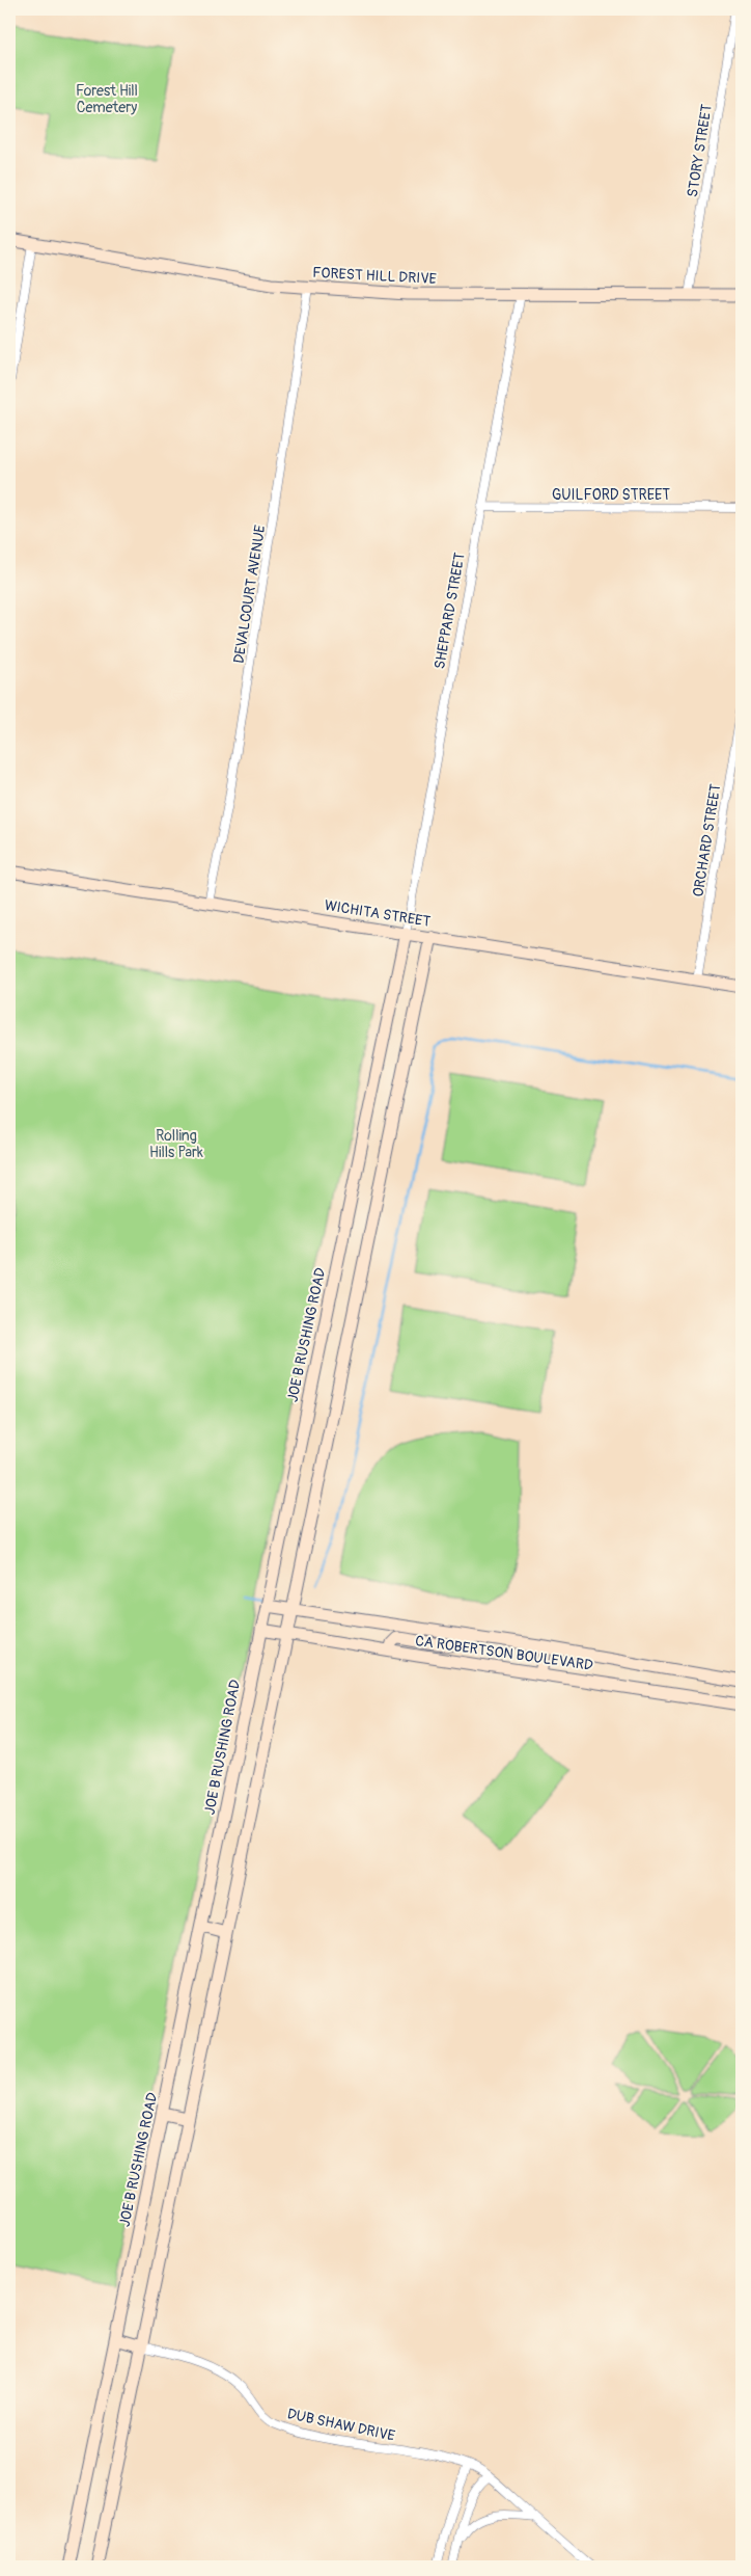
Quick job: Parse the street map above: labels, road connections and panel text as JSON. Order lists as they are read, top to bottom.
{
  "streets": {
    "street": [
      "STORY STREET",
      "FOREST HILL DRIVE",
      "GUILFORD STREET",
      "DEVALCOURT AVENUE",
      "SHEPPARD STREET",
      "ORCHARD STREET",
      "WICHITA STREET",
      "JOE B RUSHING ROAD",
      "CA ROBERTSON BOULEVARD",
      "DUB SHAW DRIVE"
    ]
  },
  "crossings": [
    ["STORY STREET", "FOREST HILL DRIVE"],
    ["FOREST HILL DRIVE", "DEVALCOURT AVENUE"],
    ["FOREST HILL DRIVE", "SHEPPARD STREET"],
    ["GUILFORD STREET", "SHEPPARD STREET"],
    ["DEVALCOURT AVENUE", "WICHITA STREET"],
    ["SHEPPARD STREET", "WICHITA STREET"],
    ["SHEPPARD STREET", "JOE B RUSHING ROAD"],
    ["ORCHARD STREET", "WICHITA STREET"],
    ["WICHITA STREET", "JOE B RUSHING ROAD"],
    ["JOE B RUSHING ROAD", "CA ROBERTSON BOULEVARD"]
  ],
  "parks": ["Forest Hill Cemetery", "Rolling Hills Park"]
}
